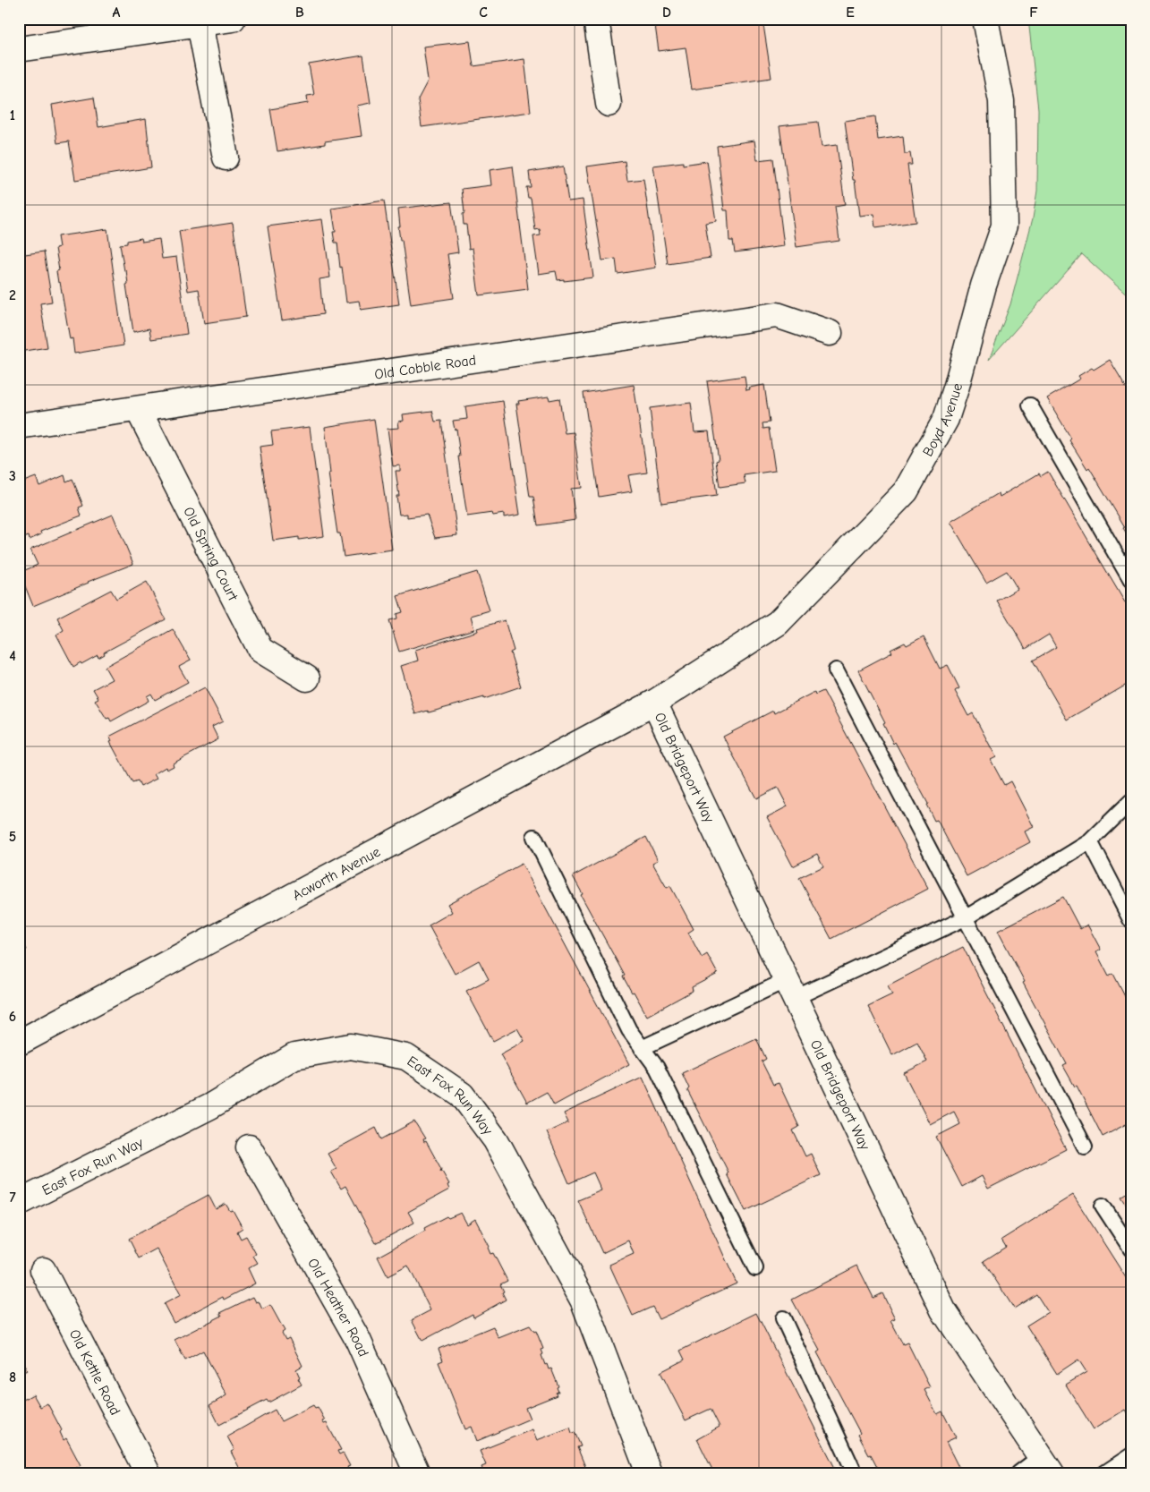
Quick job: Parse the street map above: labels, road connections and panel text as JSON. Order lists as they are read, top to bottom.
{
  "streets": {
    "street": [
      "Old Cobble Road",
      "Boyd Avenue",
      "Old Spring Court",
      "Old Bridgeport Way",
      "Acworth Avenue",
      "East Fox Run Way",
      "Old Heather Road",
      "Old Kettle Road"
    ]
  },
  "crossings": [
    ["Old Cobble Road", "Old Spring Court"],
    ["Boyd Avenue", "Old Bridgeport Way"],
    ["Boyd Avenue", "Acworth Avenue"],
    ["Old Bridgeport Way", "Acworth Avenue"]
  ],
  "grid": {
    "columns": [
      "A",
      "B",
      "C",
      "D",
      "E",
      "F"
    ],
    "rows": [
      "1",
      "2",
      "3",
      "4",
      "5",
      "6",
      "7",
      "8"
    ]
  }
}
